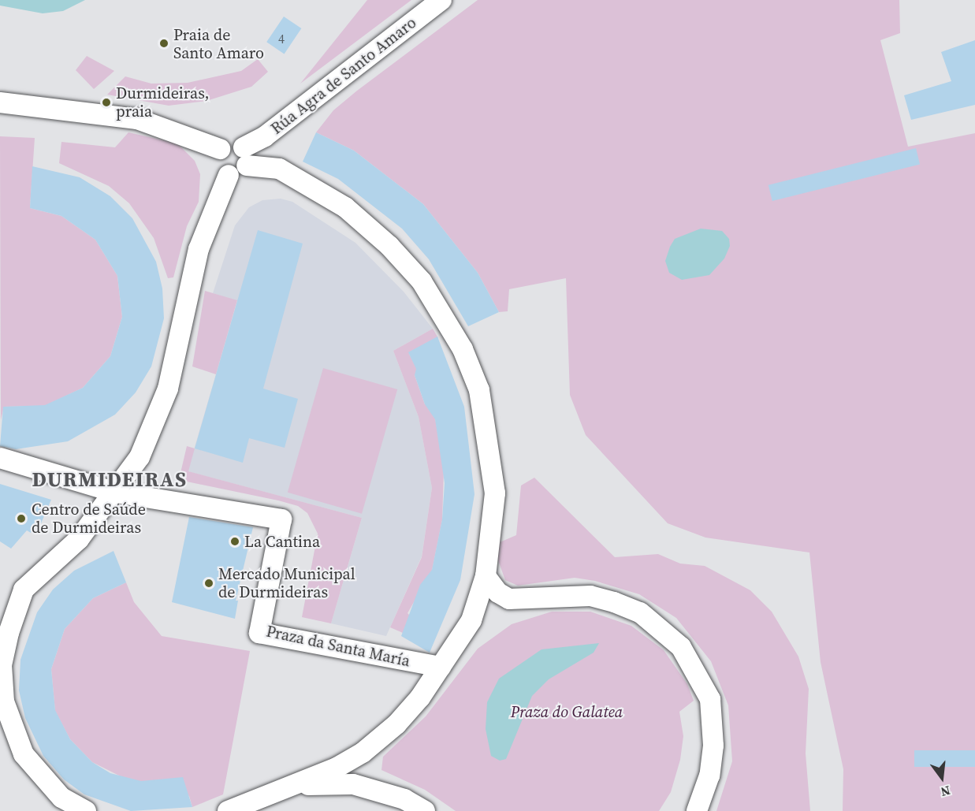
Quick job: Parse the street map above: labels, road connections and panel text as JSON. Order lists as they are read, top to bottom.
{
  "streets": {
    "street": ["Rúa Agra de Santo Amaro", "Praza da Santa María"]
  },
  "districts": ["DURMIDEIRAS"],
  "parks": ["Praza do Galatea"],
  "places": [
    "Praia de Santo Amaro",
    "Durmideiras, praia",
    "Centro de Saúde de Durmideiras",
    "La Cantina",
    "Mercado Municipal de Durmideiras"
  ],
  "house_numbers": ["4"],
  "north": "bottom"
}
